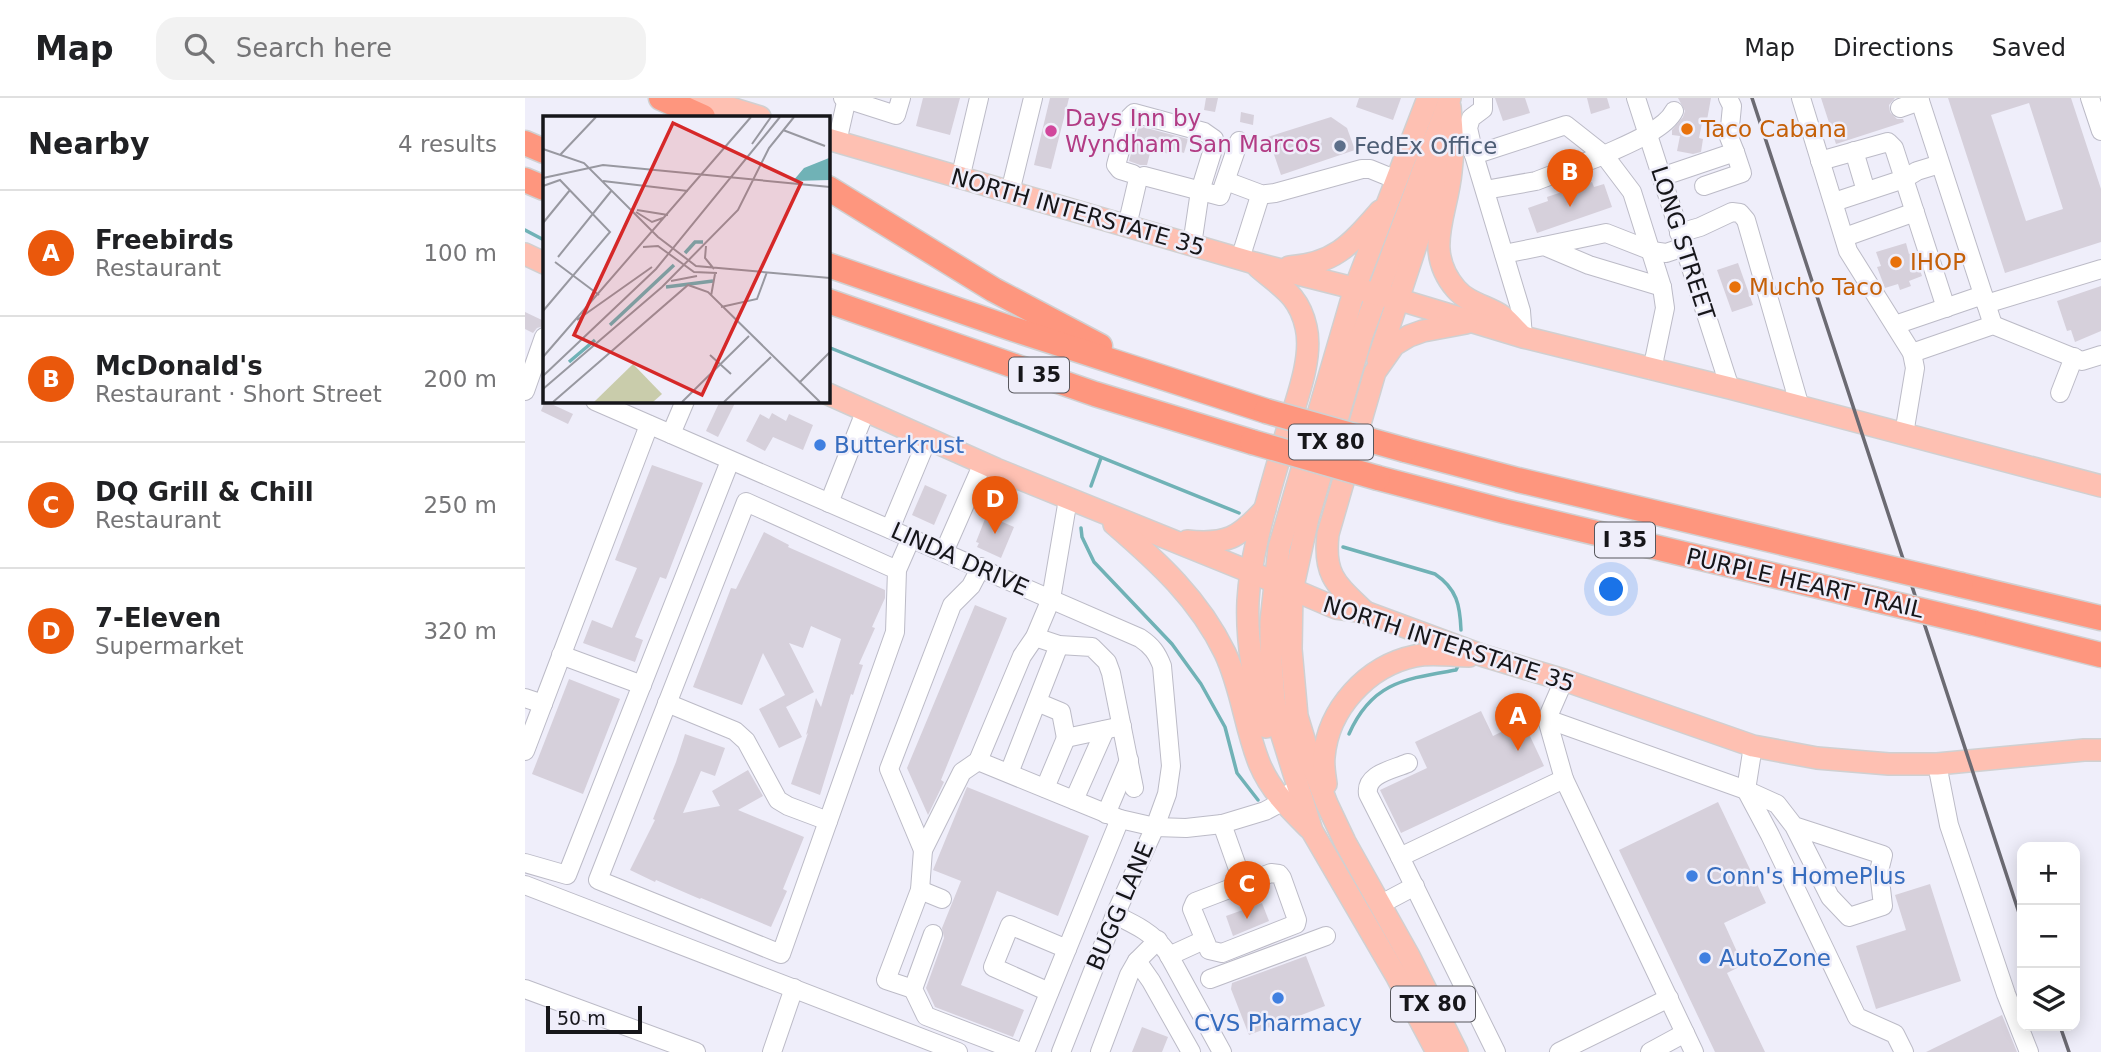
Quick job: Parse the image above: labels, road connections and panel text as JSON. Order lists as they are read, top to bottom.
{
  "streets": {
    "highway": ["I 35", "PURPLE HEART TRAIL"],
    "main road": ["NORTH INTERSTATE 35", "TX 80"],
    "street": ["LONG STREET", "LINDA DRIVE", "BUGG LANE"]
  },
  "crossings": [
    ["NORTH INTERSTATE 35", "LONG STREET"],
    ["NORTH INTERSTATE 35", "TX 80"],
    ["TX 80", "BUGG LANE"],
    ["LINDA DRIVE", "BUGG LANE"]
  ],
  "places": [
    "Taco Cabana",
    "Days Inn by Wyndham San Marcos",
    "FedEx Office",
    "IHOP",
    "Mucho Taco",
    "Butterkrust",
    "Conn's HomePlus",
    "AutoZone",
    "CVS Pharmacy"
  ],
  "scale_bar": "50 m",
  "page": {
    "header": "Map",
    "search": "Search here",
    "nav": ["Map", "Directions", "Saved"],
    "heading": ["Nearby", "4 results"],
    "pins": [
      "B",
      "D",
      "A",
      "C"
    ],
    "list": [
      {
        "mark": "A",
        "name": "Freebirds",
        "note": "Restaurant",
        "value": "100 m"
      },
      {
        "mark": "B",
        "name": "McDonald's",
        "note": "Restaurant · Short Street",
        "value": "200 m"
      },
      {
        "mark": "C",
        "name": "DQ Grill & Chill",
        "note": "Restaurant",
        "value": "250 m"
      },
      {
        "mark": "D",
        "name": "7-Eleven",
        "note": "Supermarket",
        "value": "320 m"
      }
    ],
    "map_buttons": ["+", "−"],
    "scale": "50 m"
  }
}
